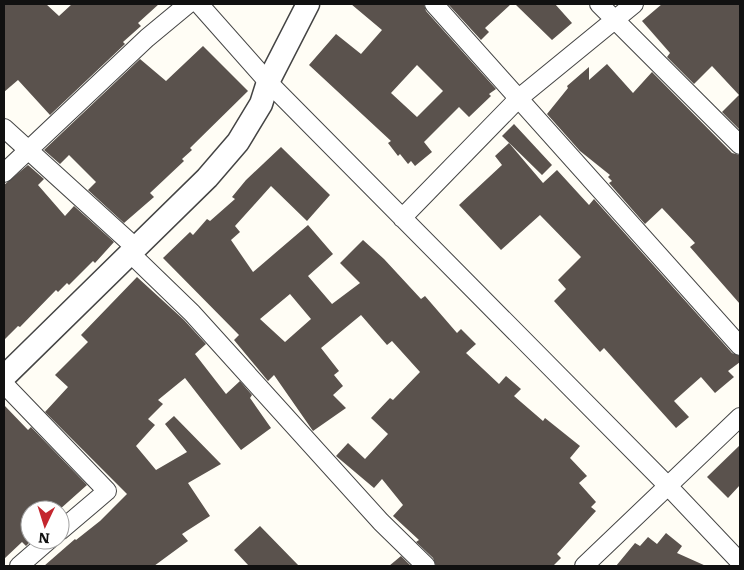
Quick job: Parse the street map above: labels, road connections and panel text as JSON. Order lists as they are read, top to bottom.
{
  "north": "bottom"
}
